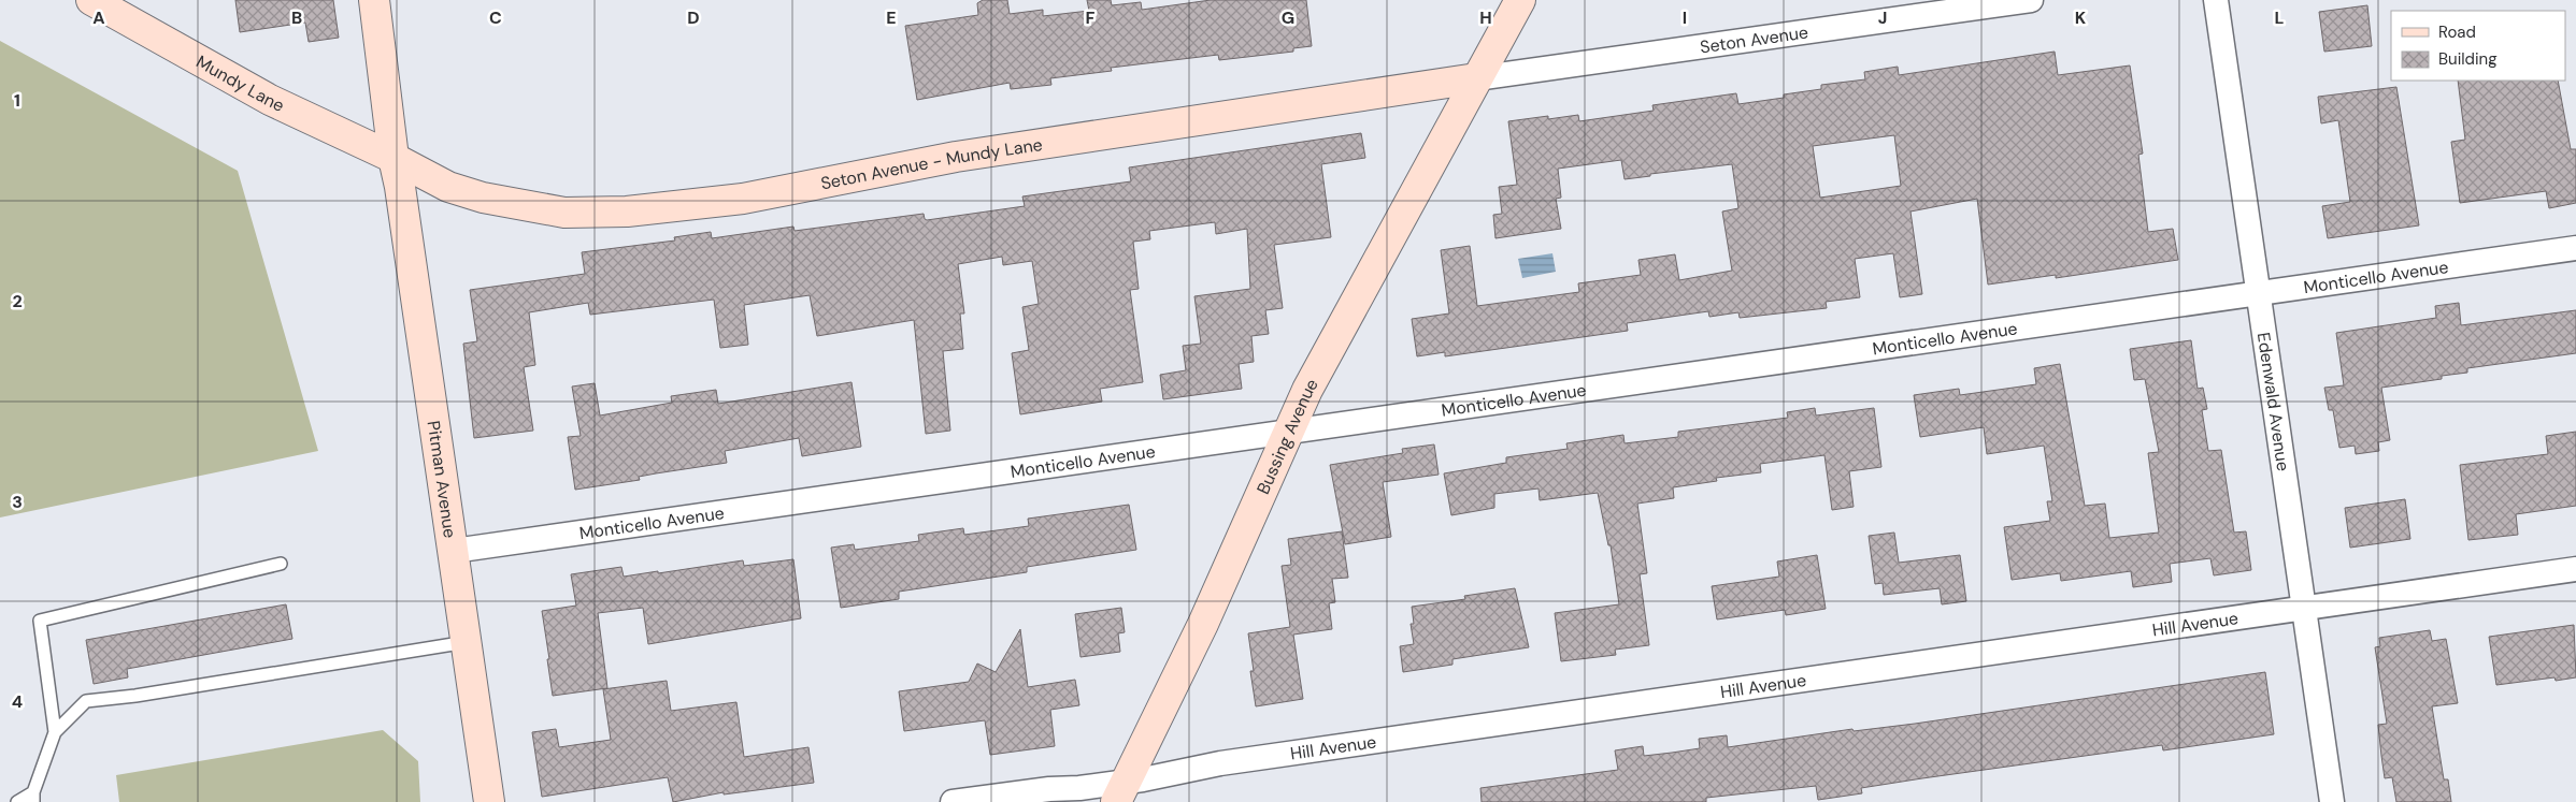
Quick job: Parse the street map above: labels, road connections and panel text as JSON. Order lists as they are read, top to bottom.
{
  "streets": {
    "street": [
      "Seton Avenue",
      "Mundy Lane",
      "Seton Avenue - Mundy Lane",
      "Monticello Avenue",
      "Edenwald Avenue",
      "Bussing Avenue",
      "Pitman Avenue",
      "Hill Avenue"
    ]
  },
  "crossings": [
    ["Seton Avenue", "Seton Avenue - Mundy Lane"],
    ["Seton Avenue", "Bussing Avenue"],
    ["Mundy Lane", "Seton Avenue - Mundy Lane"],
    ["Mundy Lane", "Pitman Avenue"],
    ["Seton Avenue - Mundy Lane", "Bussing Avenue"],
    ["Seton Avenue - Mundy Lane", "Pitman Avenue"],
    ["Monticello Avenue", "Edenwald Avenue"],
    ["Monticello Avenue", "Bussing Avenue"],
    ["Monticello Avenue", "Pitman Avenue"],
    ["Edenwald Avenue", "Hill Avenue"],
    ["Bussing Avenue", "Hill Avenue"]
  ],
  "legend": ["Road", "Building"],
  "grid": {
    "columns": [
      "A",
      "B",
      "C",
      "D",
      "E",
      "F",
      "G",
      "H",
      "I",
      "J",
      "K",
      "L"
    ],
    "rows": [
      "1",
      "2",
      "3",
      "4"
    ]
  }
}
